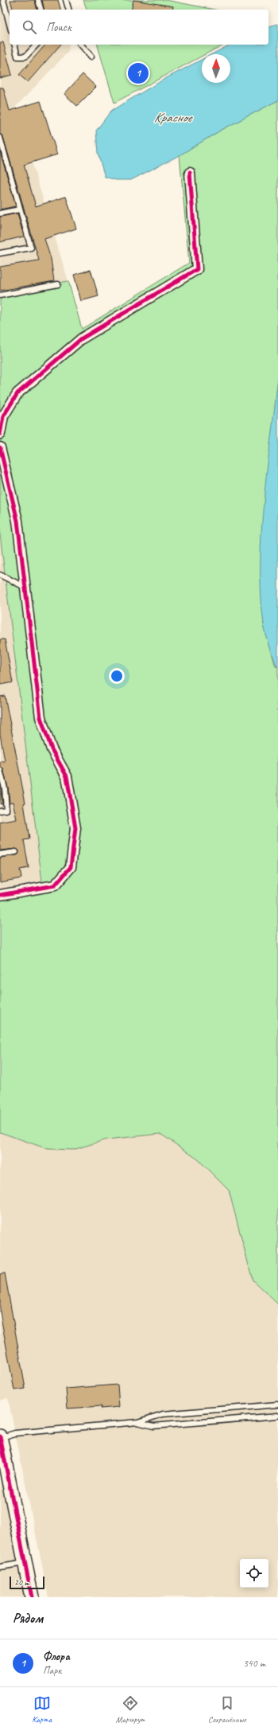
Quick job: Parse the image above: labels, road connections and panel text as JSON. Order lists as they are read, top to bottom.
{
  "water": ["Красное"],
  "scale_bar": "20 m",
  "north": "top",
  "page": {
    "search": "Поиск",
    "pins": "1",
    "scale": "20 m",
    "heading": "Рядом",
    "list": [
      {
        "mark": "1",
        "name": "Флора",
        "note": "Парк",
        "value": "340 m"
      }
    ],
    "nav": ["Карта", "Маршрут", "Сохранённые"]
  }
}
